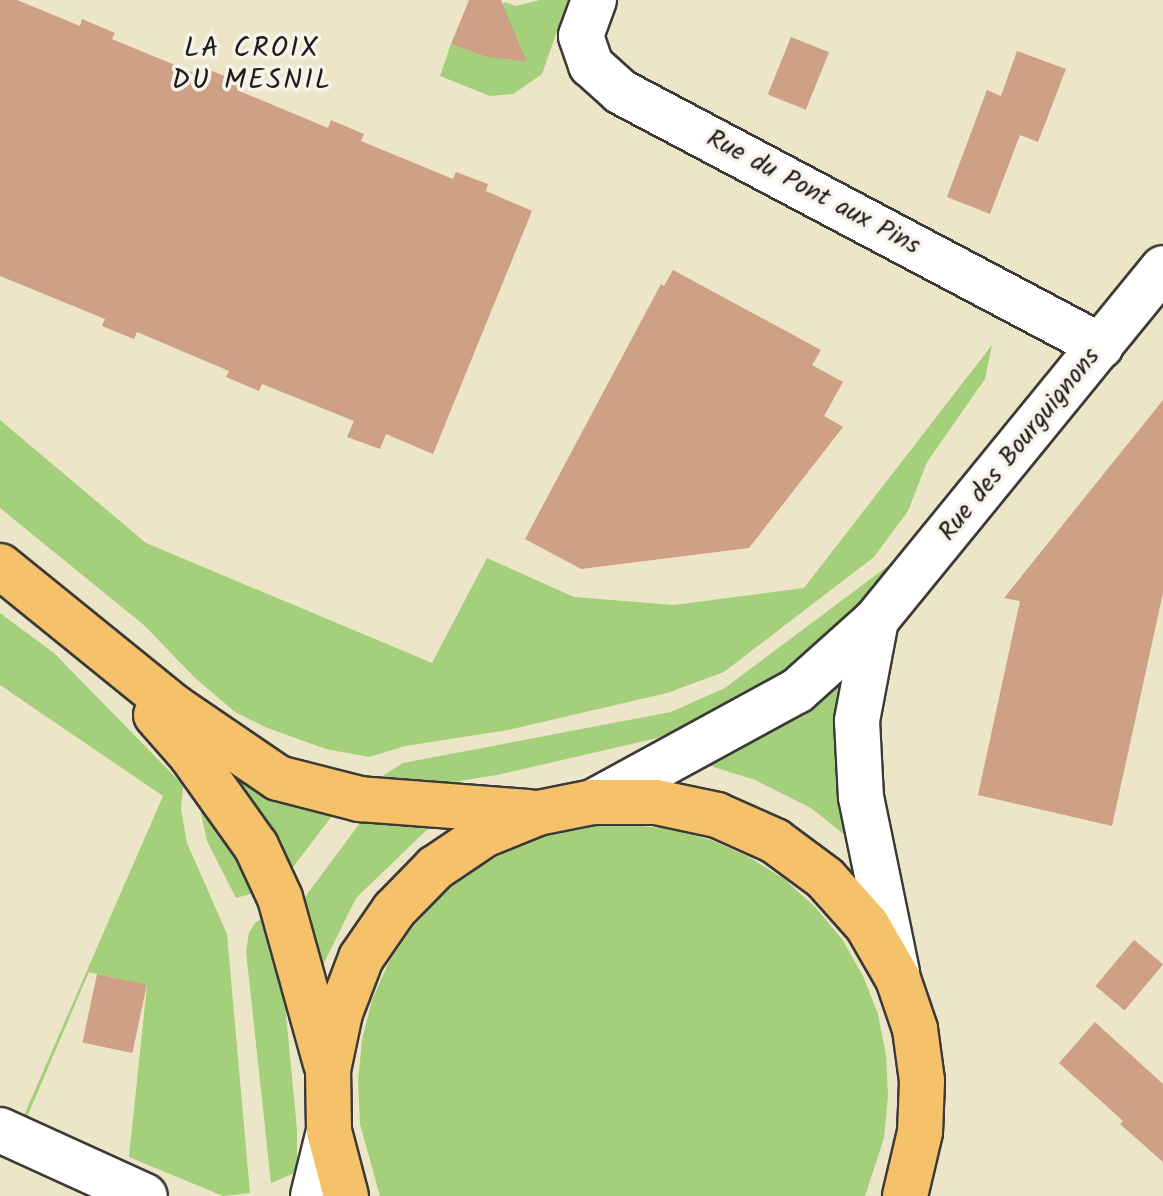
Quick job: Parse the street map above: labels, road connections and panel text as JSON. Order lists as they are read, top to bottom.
{
  "streets": {
    "street": ["Rue du Pont aux Pins", "Rue des Bourguignons"]
  },
  "crossings": [
    ["Rue du Pont aux Pins", "Rue des Bourguignons"]
  ],
  "districts": ["LA CROIX DU MESNIL"]
}
